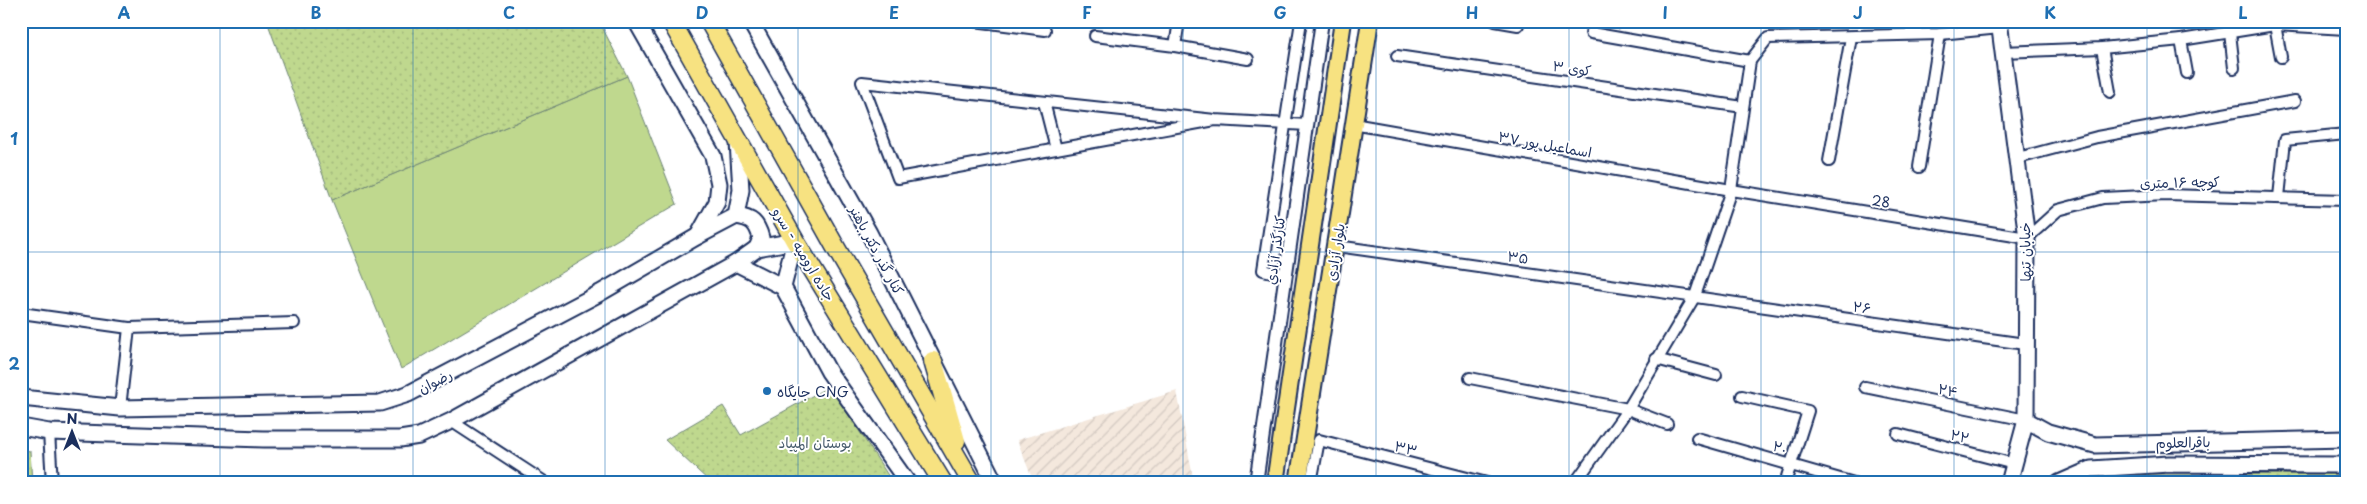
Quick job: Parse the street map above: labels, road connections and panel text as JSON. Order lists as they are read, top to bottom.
{
  "streets": {
    "highway": ["جاده ارومیه - سرو"],
    "main road": [
      "کنار گذر دکتر باهنر",
      "بلوار آزادی",
      "خیابان تنها",
      "رضوان",
      "باقرالعلوم"
    ],
    "street": [
      "کوی ۳",
      "اسماعیل پور ۳۷",
      "کوچه ۱۶ متری",
      "28",
      "کنارگذر آزادي",
      "۳۵",
      "۲۶",
      "۲۴",
      "۲۲",
      "۲۰",
      "۳۳"
    ]
  },
  "crossings": [
    ["اسماعیل پور ۳۷", "28"],
    ["اسماعیل پور ۳۷", "بلوار آزادی"],
    ["کوچه ۱۶ متری", "28"],
    ["کوچه ۱۶ متری", "خیابان تنها"],
    ["28", "خیابان تنها"],
    ["بلوار آزادی", "۳۵"],
    ["خیابان تنها", "۲۶"],
    ["خیابان تنها", "۲۴"],
    ["خیابان تنها", "۲۲"],
    ["خیابان تنها", "باقرالعلوم"],
    ["۳۵", "۲۶"],
    ["۲۴", "باقرالعلوم"]
  ],
  "parks": ["بوستان المپیاد"],
  "places": ["جایگاه CNG"],
  "north": "top",
  "grid": {
    "columns": [
      "A",
      "B",
      "C",
      "D",
      "E",
      "F",
      "G",
      "H",
      "I",
      "J",
      "K",
      "L"
    ],
    "rows": ["1", "2"]
  }
}
